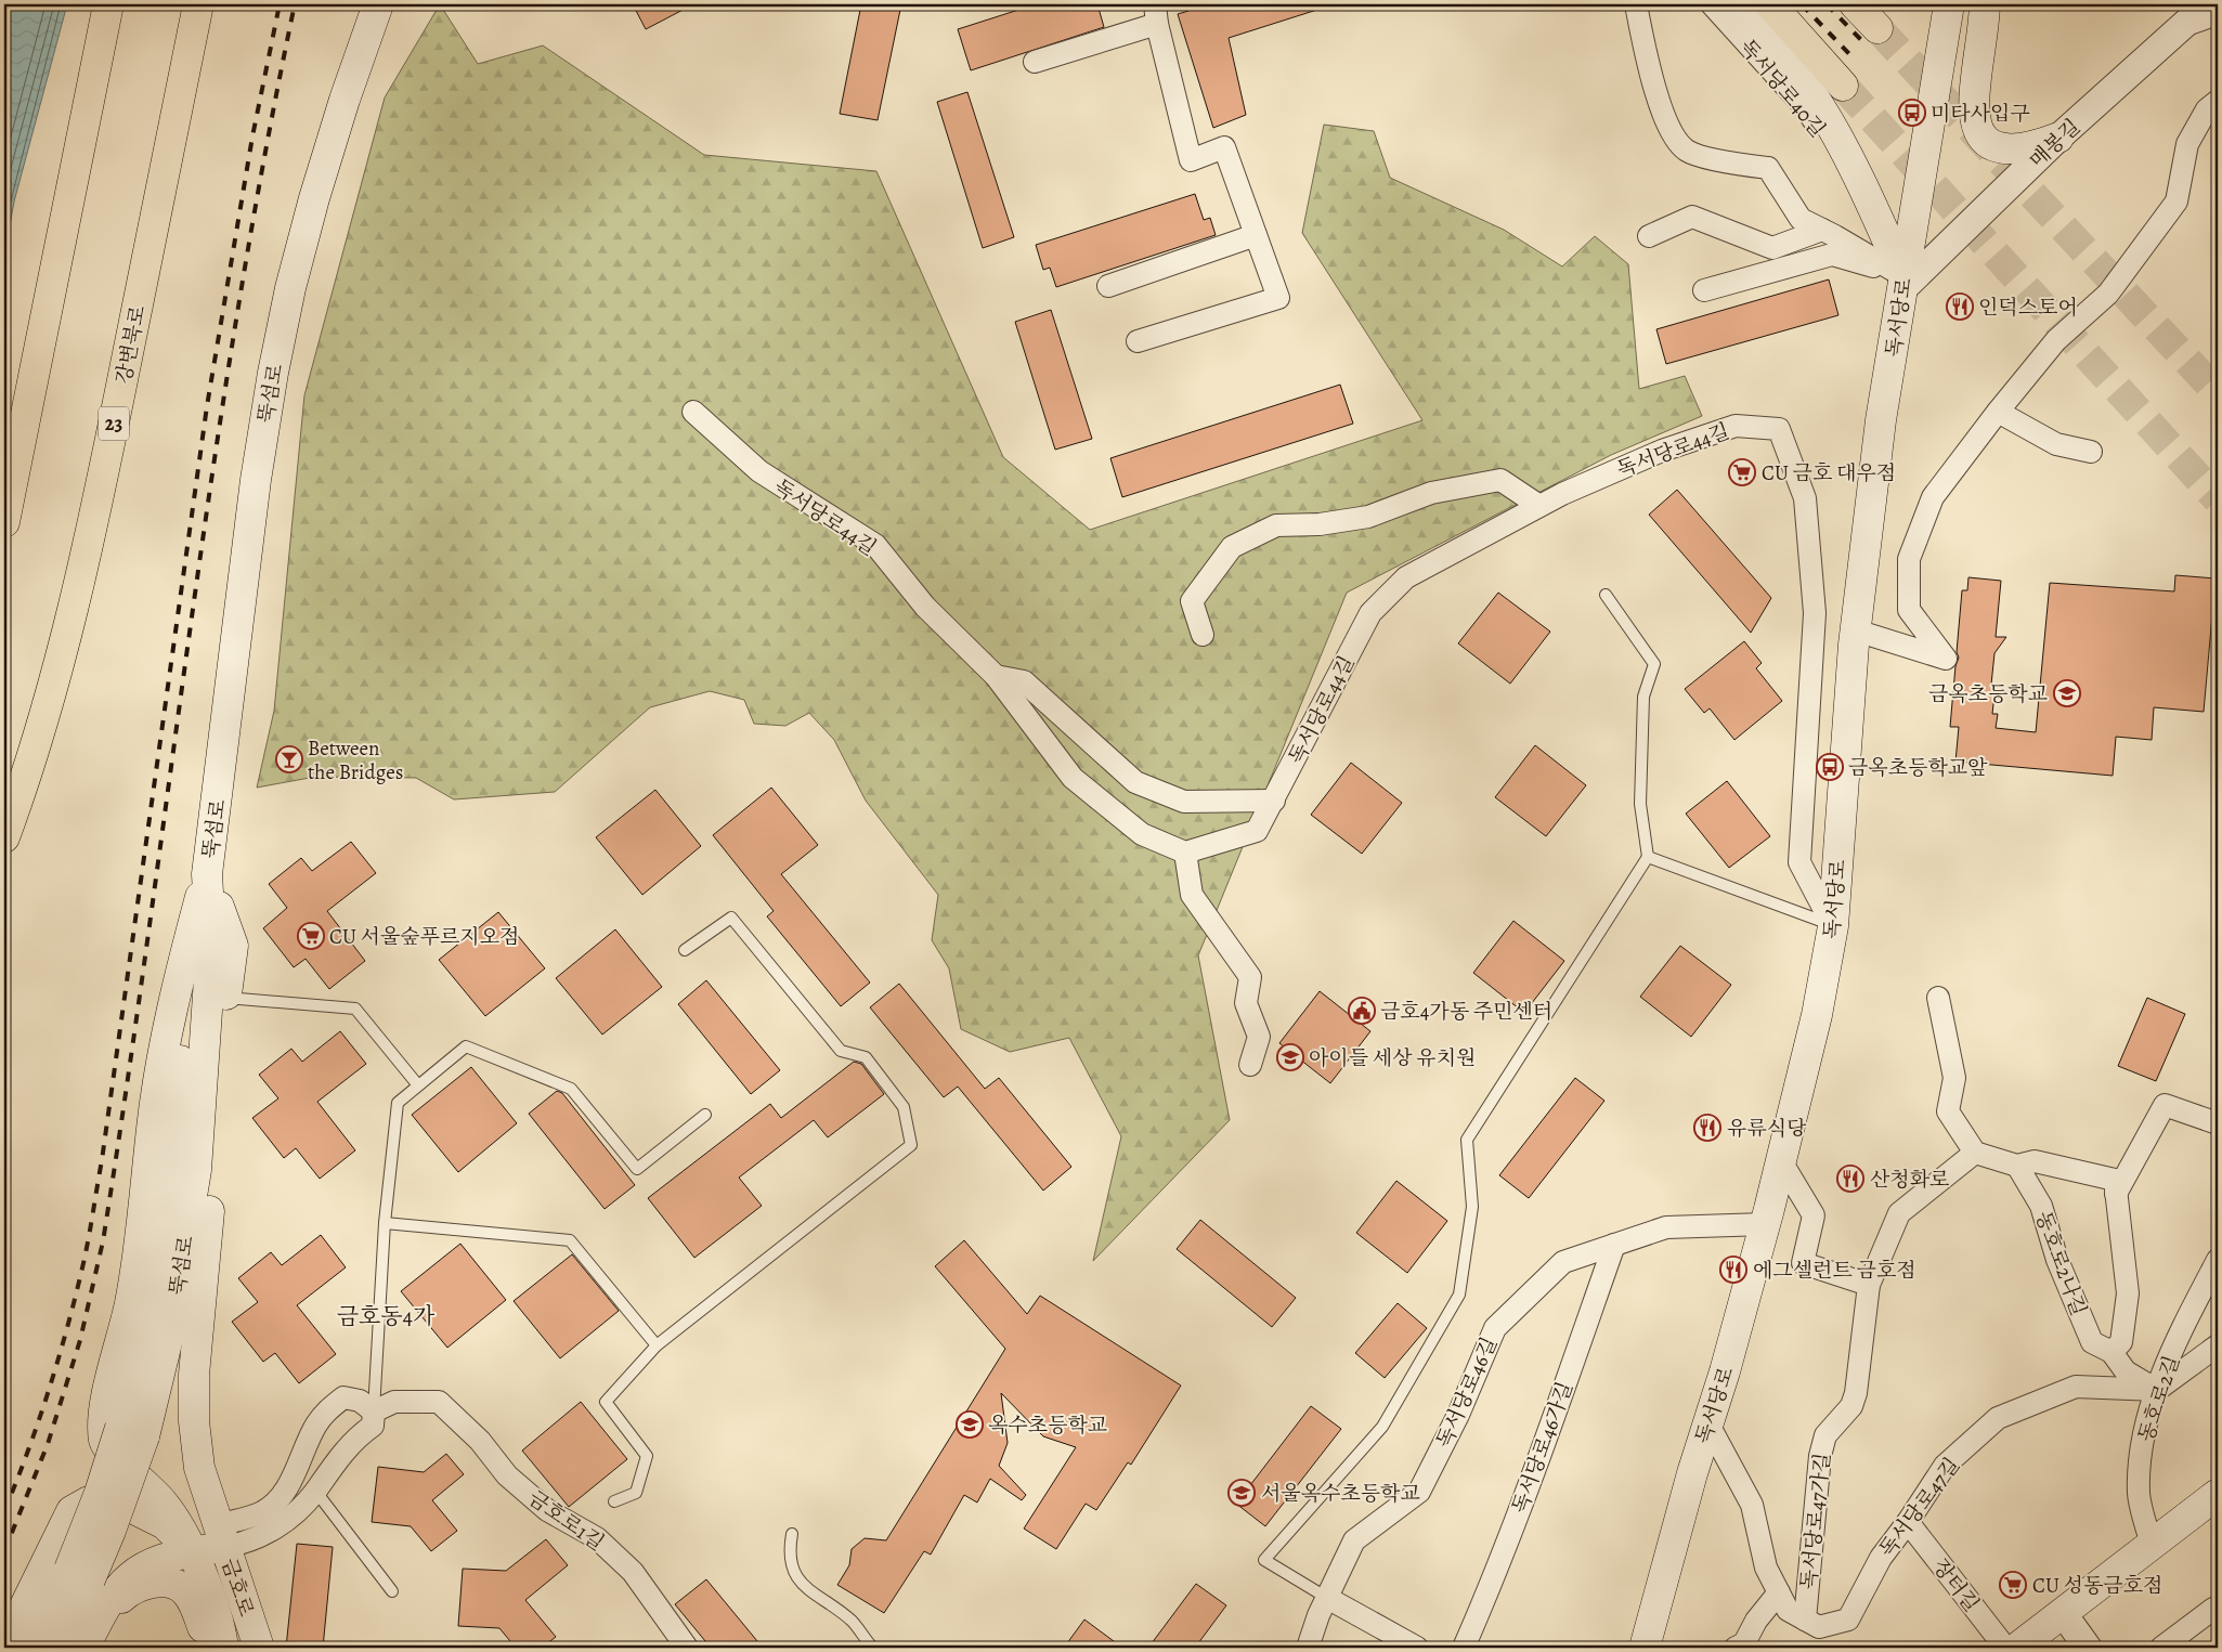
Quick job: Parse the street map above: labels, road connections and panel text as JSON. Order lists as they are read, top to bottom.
{
  "streets": {
    "main road": [
      "독서당로",
      "강변북로",
      "뚝섬로",
      "23",
      "금호로"
    ],
    "street": [
      "독서당로40길",
      "매봉길",
      "독서당로44길",
      "동호로2나길",
      "독서당로46길",
      "동호로2길",
      "독서당로46가길",
      "독서당로47길",
      "금호로1길",
      "독서당로47가길",
      "장터길"
    ]
  },
  "crossings": [
    ["매봉길", "독서당로"],
    ["독서당로", "독서당로44길"],
    ["독서당로", "독서당로46길"],
    ["독서당로", "독서당로47길"],
    ["뚝섬로", "금호로"],
    ["동호로2나길", "동호로2길"],
    ["동호로2나길", "독서당로47길"],
    ["독서당로46길", "독서당로46가길"],
    ["동호로2길", "독서당로47길"],
    ["독서당로47길", "독서당로47가길"],
    ["독서당로47길", "장터길"]
  ],
  "districts": ["금호동4가"],
  "places": {
    "bus stop": ["미타사입구", "금옥초등학교앞"],
    "restaurant": [
      "인덕스토어",
      "유류식당",
      "산청화로",
      "에그셀런트 금호점"
    ],
    "supermarket": ["CU 금호 대우점", "CU 서울숲푸르지오점", "CU 성동금호점"],
    "school or university": [
      "금옥초등학교",
      "아이들 세상 유치원",
      "옥수초등학교",
      "서울옥수초등학교"
    ],
    "bar": ["Between the Bridges"],
    "public building": ["금호4가동 주민센터"]
  }
}
